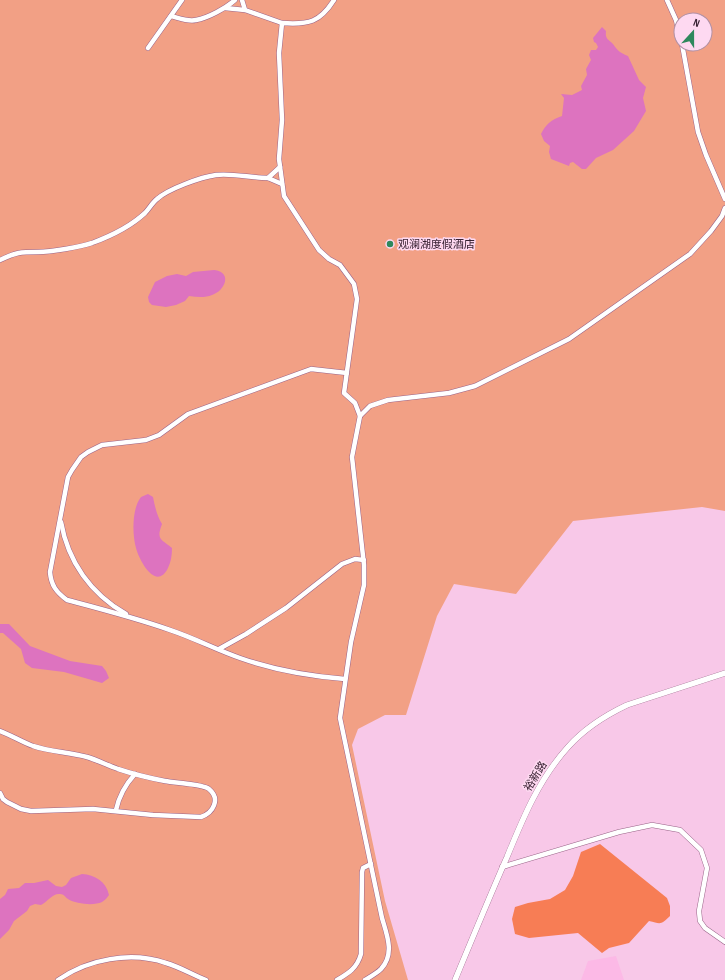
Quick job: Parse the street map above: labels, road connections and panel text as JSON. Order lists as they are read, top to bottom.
{
  "streets": {
    "street": ["裕新路"]
  },
  "places": ["观澜湖度假酒店"],
  "north": "top"
}
